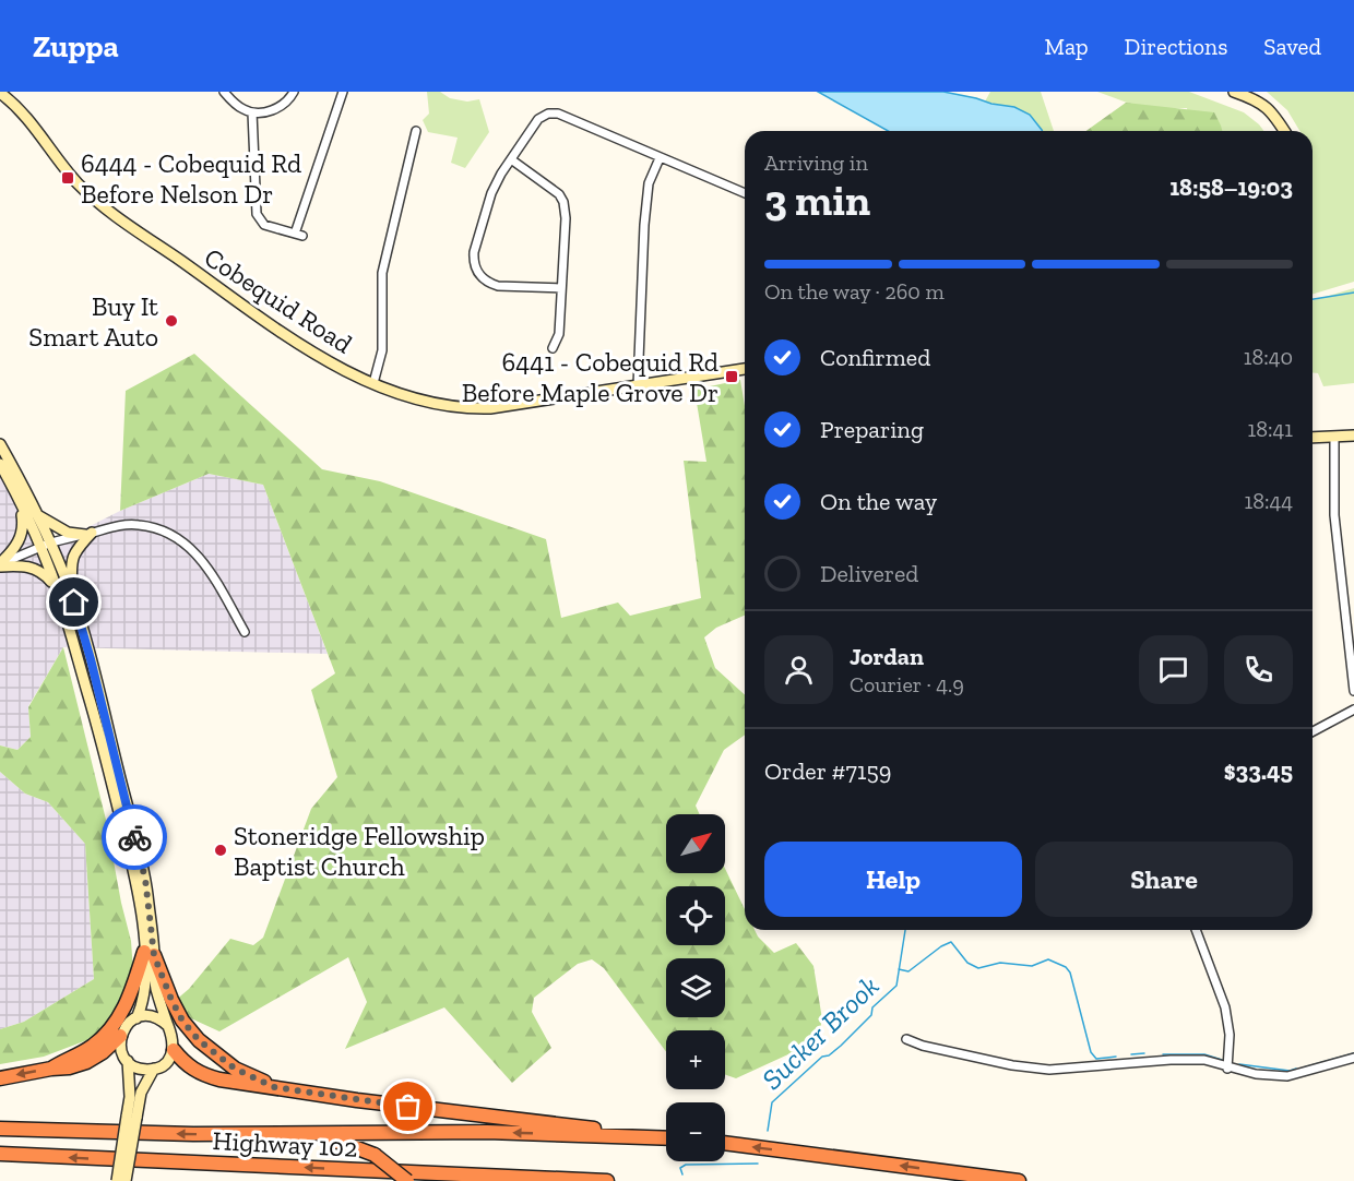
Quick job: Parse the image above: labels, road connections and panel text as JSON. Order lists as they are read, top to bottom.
{
  "streets": {
    "highway": ["Highway 102"],
    "main road": ["Cobequid Road"]
  },
  "water": ["Sucker Brook"],
  "places": {
    "transit": ["6444 - Cobequid Rd Before Nelson Dr", "6441 - Cobequid Rd Before Maple Grove Dr"],
    "other": ["Buy It Smart Auto", "Stoneridge Fellowship Baptist Church"]
  },
  "north": "top right",
  "page": {
    "header": "Zuppa",
    "nav": ["Map", "Directions", "Saved"],
    "heading": ["3 min", "Arriving in", "18:58–19:03"],
    "panel": [
      "Jordan",
      "Courier · 4.9",
      "Order #7159",
      "$33.45"
    ],
    "bar": "On the way · 260 m",
    "list": [
      ["Confirmed", "18:40"],
      ["Preparing", "18:41"],
      ["On the way", "18:44"],
      "Delivered"
    ],
    "map_buttons": ["+", "−"],
    "buttons": ["Help", "Share"]
  }
}
